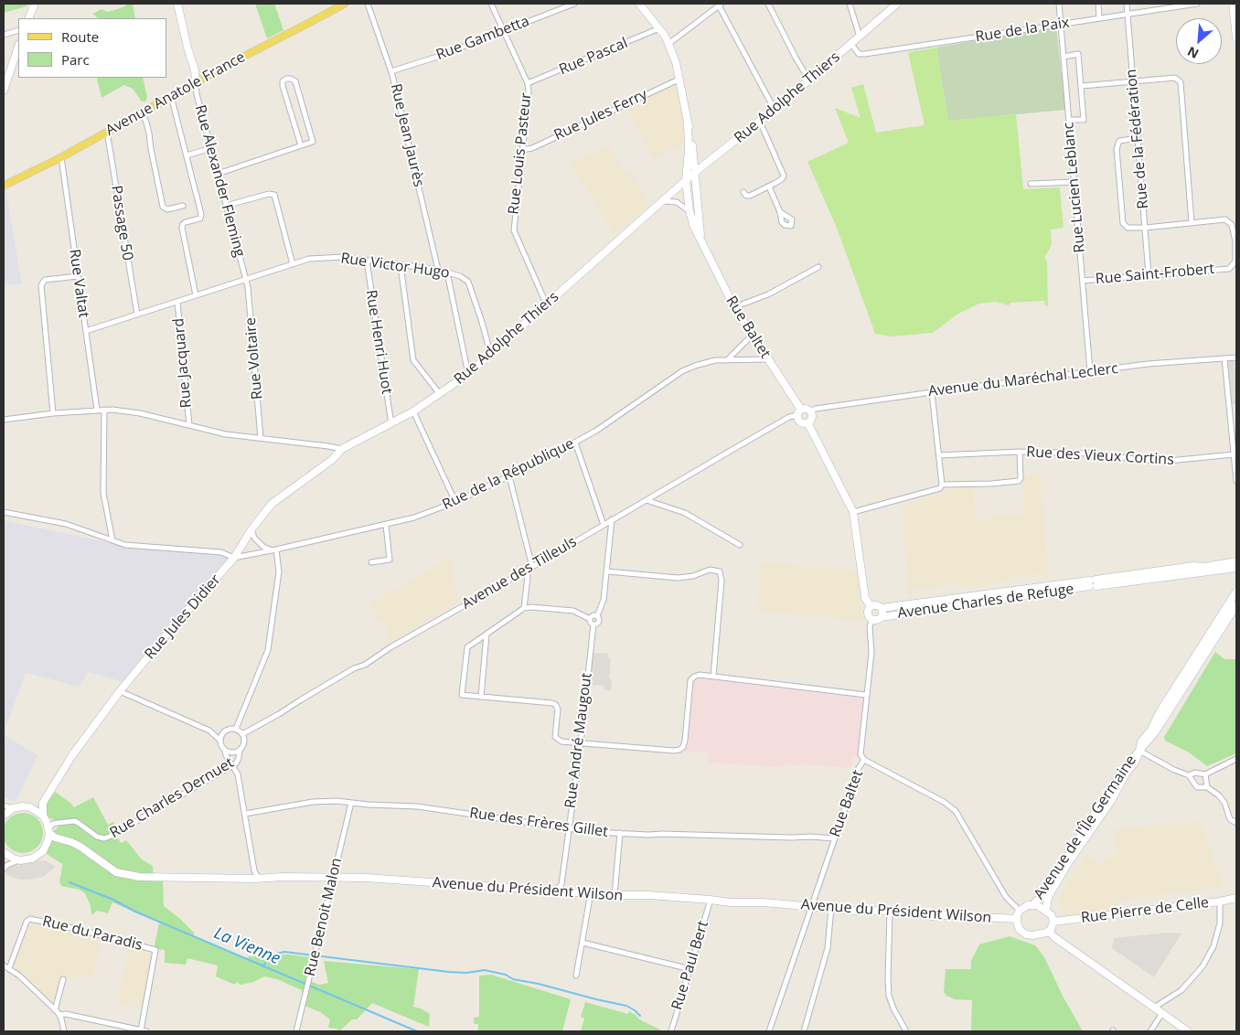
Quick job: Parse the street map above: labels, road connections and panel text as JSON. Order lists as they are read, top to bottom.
{
  "streets": {
    "main road": ["Avenue Anatole France"],
    "street": [
      "Rue de la Paix",
      "Rue Gambetta",
      "Rue Pascal",
      "Rue Adolphe Thiers",
      "Rue Jules Ferry",
      "Rue Jean Jaurès",
      "Rue de la Fédération",
      "Rue Louis Pasteur",
      "Rue Alexander Fleming",
      "Rue Lucien Leblanc",
      "Passage 50",
      "Rue Victor Hugo",
      "Rue Saint-Frobert",
      "Rue Valtat",
      "Rue Baltet",
      "Rue Henri Huot",
      "Rue Voltaire",
      "Rue Jacquard",
      "Avenue du Maréchal Leclerc",
      "Rue des Vieux Cortins",
      "Rue de la République",
      "Avenue des Tilleuls",
      "Avenue Charles de Refuge",
      "Rue Jules Didier",
      "Rue André Maugout",
      "Rue Charles Dernuet",
      "Rue des Frères Gillet",
      "Avenue de l'Île Germaine",
      "Avenue du Président Wilson",
      "Rue Pierre de Celle",
      "Rue Benoit Malon",
      "Rue du Paradis",
      "Rue Paul Bert"
    ]
  },
  "crossings": [
    ["Rue de la Paix", "Rue Adolphe Thiers"],
    ["Rue de la Paix", "Rue de la Fédération"],
    ["Rue de la Paix", "Rue Lucien Leblanc"],
    ["Rue Gambetta", "Rue Jean Jaurès"],
    ["Rue Gambetta", "Rue Louis Pasteur"],
    ["Rue Pascal", "Rue Louis Pasteur"],
    ["Avenue Anatole France", "Rue Alexander Fleming"],
    ["Avenue Anatole France", "Passage 50"],
    ["Avenue Anatole France", "Rue Valtat"],
    ["Rue Adolphe Thiers", "Rue Louis Pasteur"],
    ["Rue Adolphe Thiers", "Rue Victor Hugo"],
    ["Rue Adolphe Thiers", "Rue Baltet"],
    ["Rue Adolphe Thiers", "Rue Henri Huot"],
    ["Rue Adolphe Thiers", "Rue Jules Didier"],
    ["Rue Jules Ferry", "Rue Louis Pasteur"],
    ["Rue Jean Jaurès", "Rue Victor Hugo"],
    ["Rue de la Fédération", "Rue Saint-Frobert"],
    ["Rue Alexander Fleming", "Rue Victor Hugo"],
    ["Rue Alexander Fleming", "Rue Voltaire"],
    ["Rue Lucien Leblanc", "Rue Saint-Frobert"],
    ["Rue Lucien Leblanc", "Avenue du Maréchal Leclerc"],
    ["Passage 50", "Rue Victor Hugo"],
    ["Rue Victor Hugo", "Rue Valtat"],
    ["Rue Victor Hugo", "Rue Henri Huot"],
    ["Rue Victor Hugo", "Rue Voltaire"],
    ["Rue Victor Hugo", "Rue Jacquard"],
    ["Rue Baltet", "Avenue du Maréchal Leclerc"],
    ["Rue Baltet", "Rue de la République"],
    ["Rue Baltet", "Avenue des Tilleuls"],
    ["Rue Baltet", "Avenue Charles de Refuge"],
    ["Rue Baltet", "Rue des Frères Gillet"],
    ["Rue Baltet", "Avenue du Président Wilson"],
    ["Avenue du Maréchal Leclerc", "Avenue des Tilleuls"],
    ["Rue de la République", "Rue Jules Didier"],
    ["Avenue des Tilleuls", "Rue Charles Dernuet"],
    ["Rue André Maugout", "Rue des Frères Gillet"],
    ["Rue Charles Dernuet", "Avenue du Président Wilson"],
    ["Rue des Frères Gillet", "Rue Benoit Malon"],
    ["Avenue de l'Île Germaine", "Avenue du Président Wilson"],
    ["Avenue de l'Île Germaine", "Rue Pierre de Celle"],
    ["Avenue du Président Wilson", "Rue Pierre de Celle"],
    ["Avenue du Président Wilson", "Rue Benoit Malon"],
    ["Avenue du Président Wilson", "Rue Paul Bert"]
  ],
  "water": ["La Vienne"],
  "legend": ["Route", "Parc"],
  "north": "bottom left"
}
